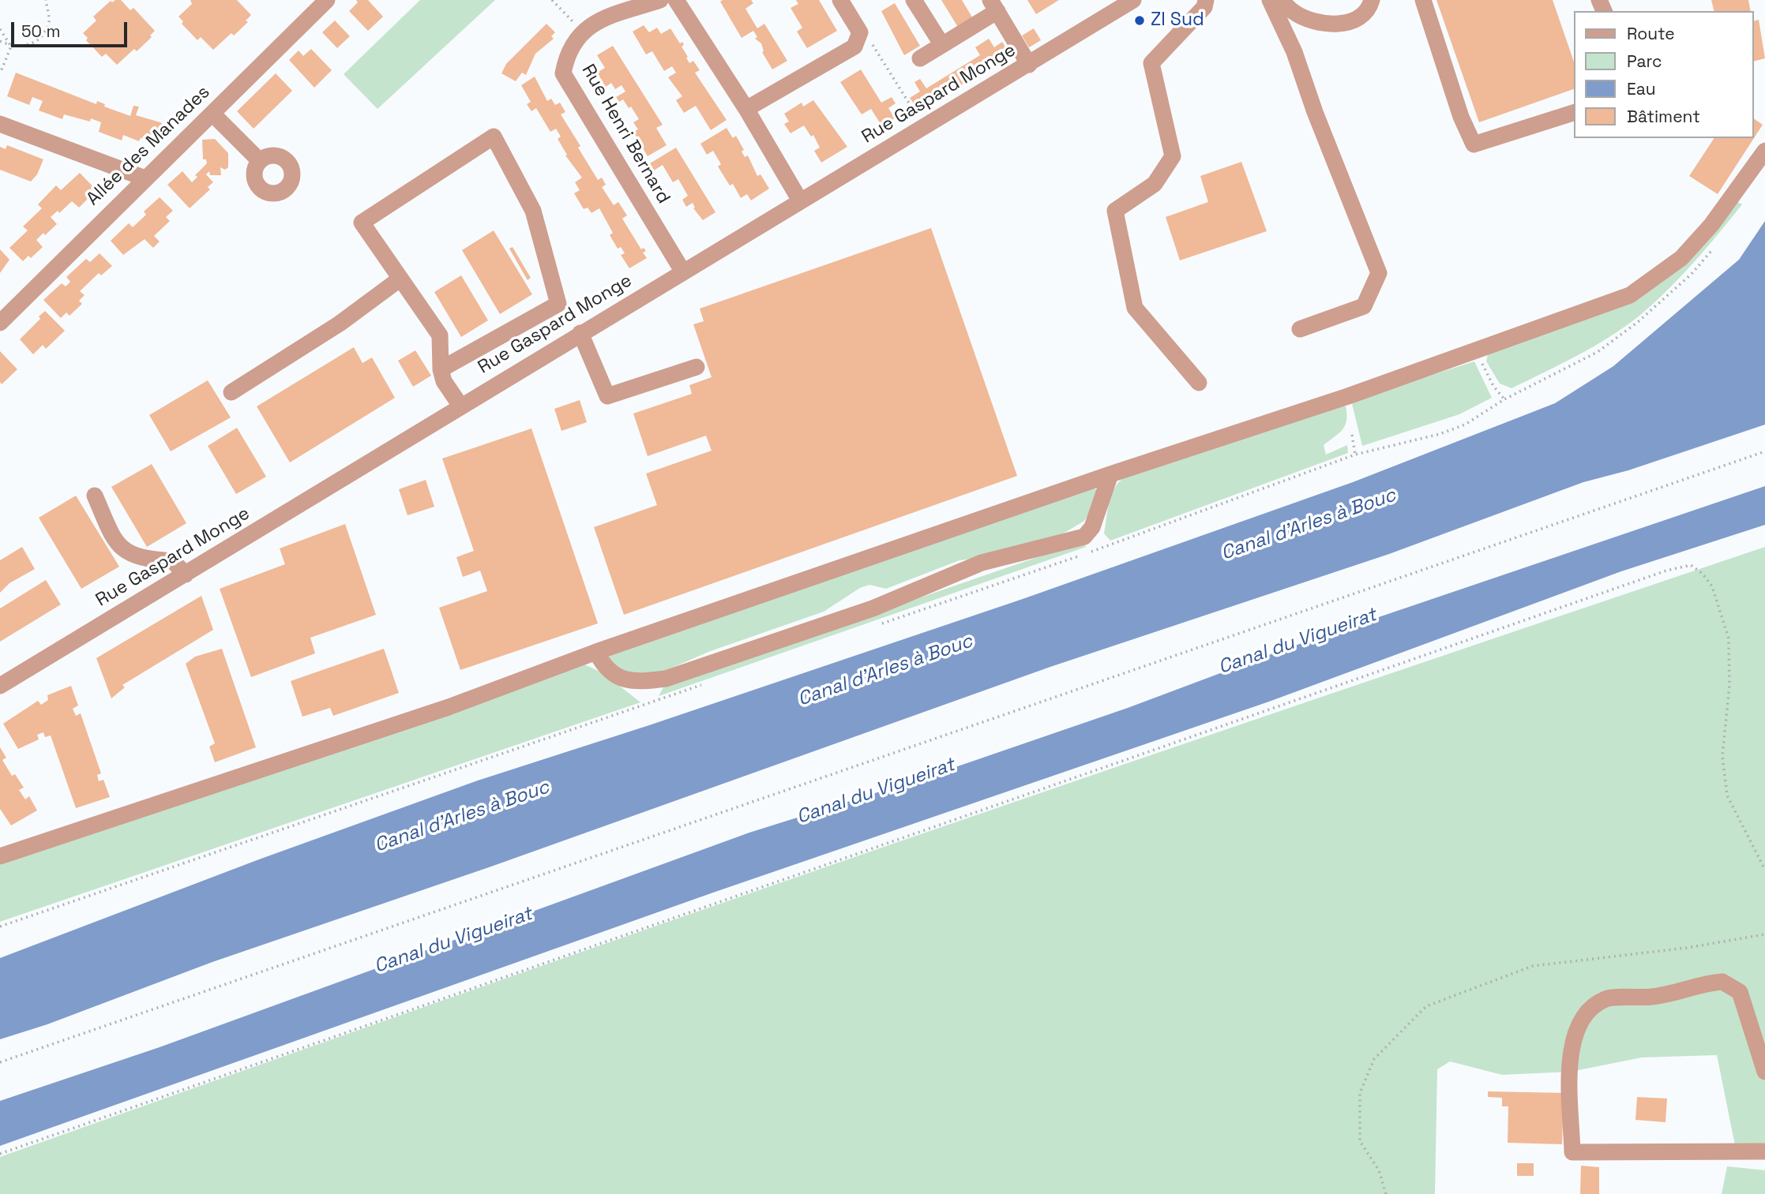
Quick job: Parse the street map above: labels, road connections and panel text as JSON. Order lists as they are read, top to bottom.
{
  "streets": {
    "street": ["Rue Gaspard Monge", "Rue Henri Bernard", "Allée des Manades"]
  },
  "crossings": [
    ["Rue Gaspard Monge", "Rue Henri Bernard"]
  ],
  "water": ["Canal d'Arles à Bouc", "Canal du Vigueirat"],
  "places": ["ZI Sud"],
  "legend": [
    "Route",
    "Parc",
    "Eau",
    "Bâtiment"
  ],
  "scale_bar": "50 m"
}
